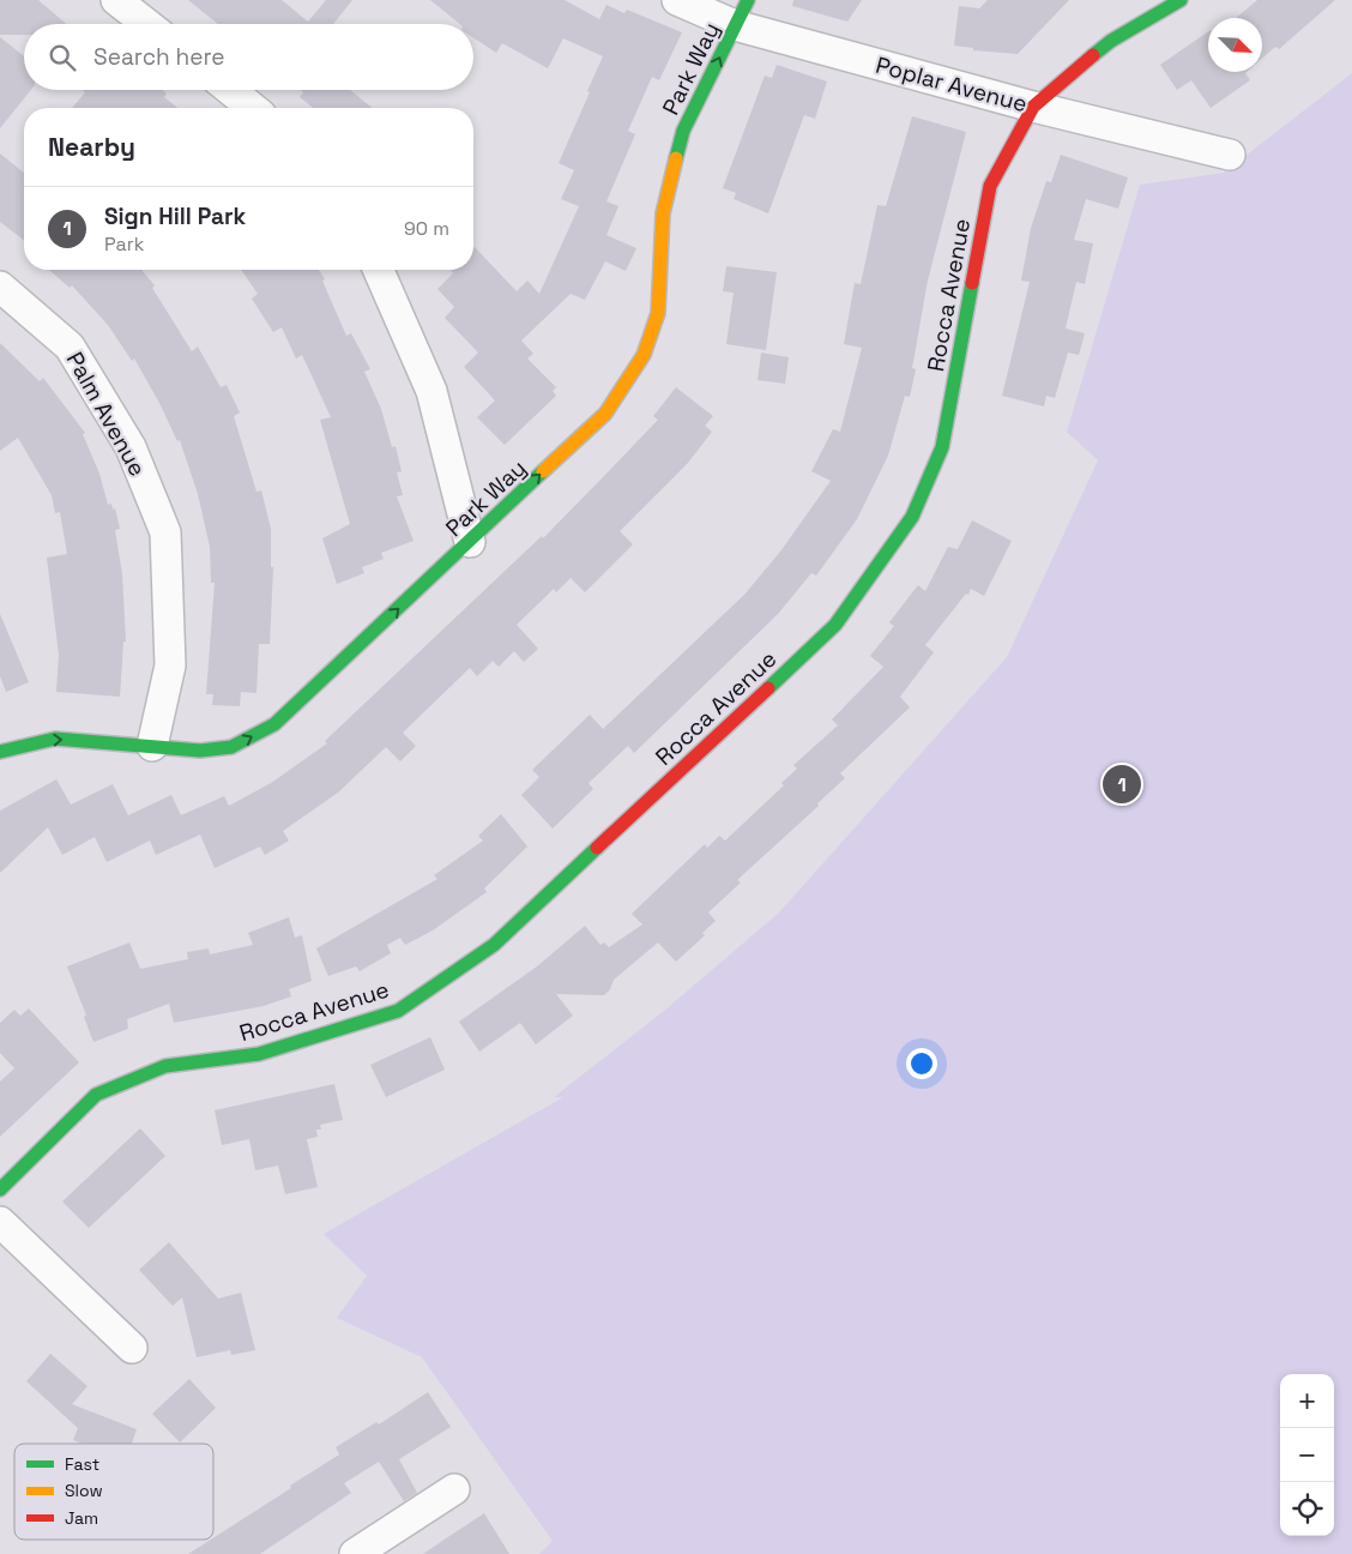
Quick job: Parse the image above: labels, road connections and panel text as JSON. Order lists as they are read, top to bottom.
{
  "streets": {
    "street": [
      "Park Way",
      "Poplar Avenue",
      "Rocca Avenue",
      "Palm Avenue"
    ]
  },
  "crossings": [
    ["Park Way", "Poplar Avenue"],
    ["Park Way", "Palm Avenue"],
    ["Poplar Avenue", "Rocca Avenue"]
  ],
  "one_way": ["Park Way"],
  "legend": ["Fast", "Slow", "Jam"],
  "north": "bottom right",
  "page": {
    "search": "Search here",
    "heading": "Nearby",
    "list": [
      {
        "mark": "1",
        "name": "Sign Hill Park",
        "note": "Park",
        "value": "90 m"
      }
    ],
    "pins": "1",
    "map_buttons": ["+", "−"]
  }
}
